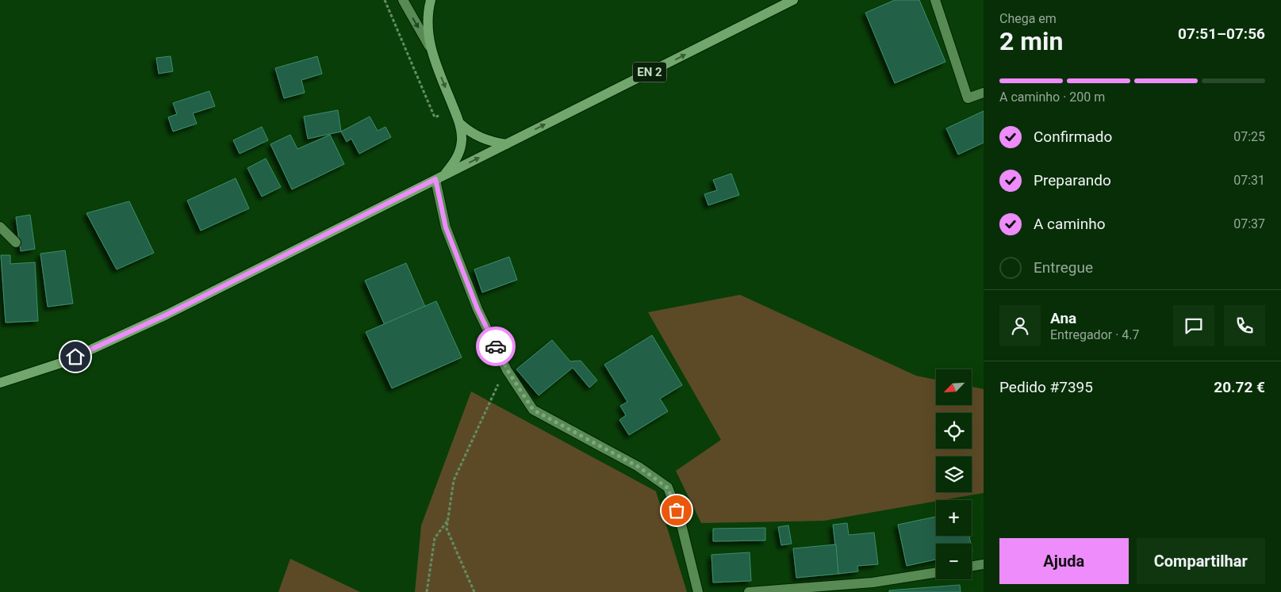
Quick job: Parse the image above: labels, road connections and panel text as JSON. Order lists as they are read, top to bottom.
{
  "streets": {
    "main road": ["EN 2"]
  },
  "north": "bottom left",
  "page": {
    "heading": ["2 min", "Chega em", "07:51–07:56"],
    "panel": [
      "Ana",
      "Entregador · 4.7",
      "Pedido #7395",
      "20.72 €"
    ],
    "bar": "A caminho · 200 m",
    "list": [
      ["Confirmado", "07:25"],
      ["Preparando", "07:31"],
      ["A caminho", "07:37"],
      "Entregue"
    ],
    "map_buttons": ["+", "−"],
    "buttons": ["Ajuda", "Compartilhar"]
  }
}
